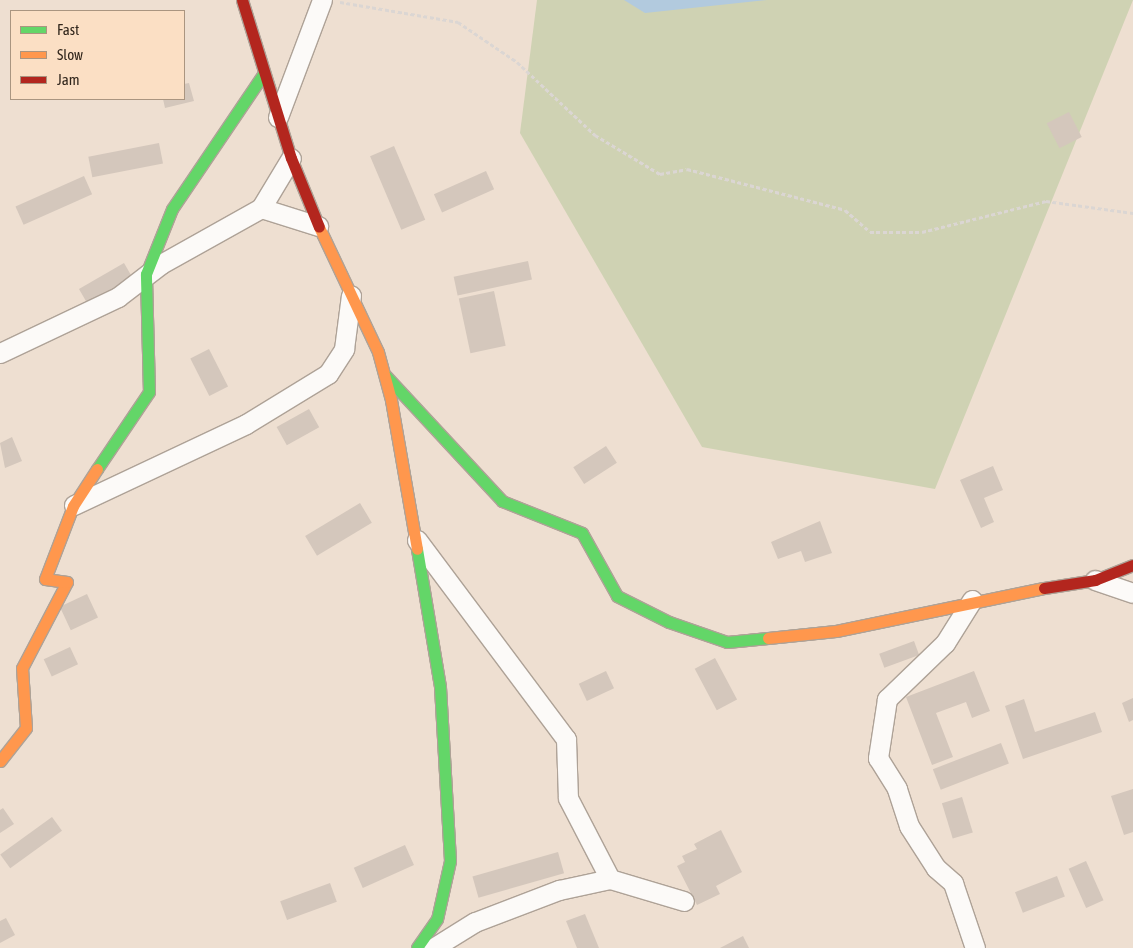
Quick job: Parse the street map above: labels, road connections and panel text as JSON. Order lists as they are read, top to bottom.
{
  "legend": ["Fast", "Slow", "Jam"]
}
